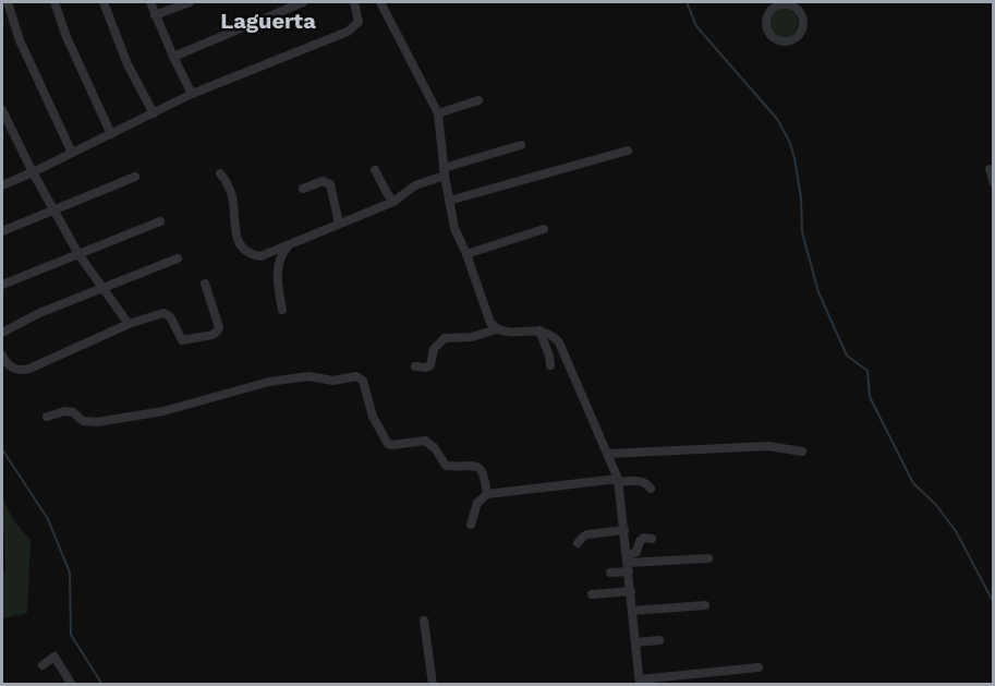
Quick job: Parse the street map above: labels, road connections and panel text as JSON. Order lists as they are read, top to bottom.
{
  "districts": ["Laguerta"]
}
